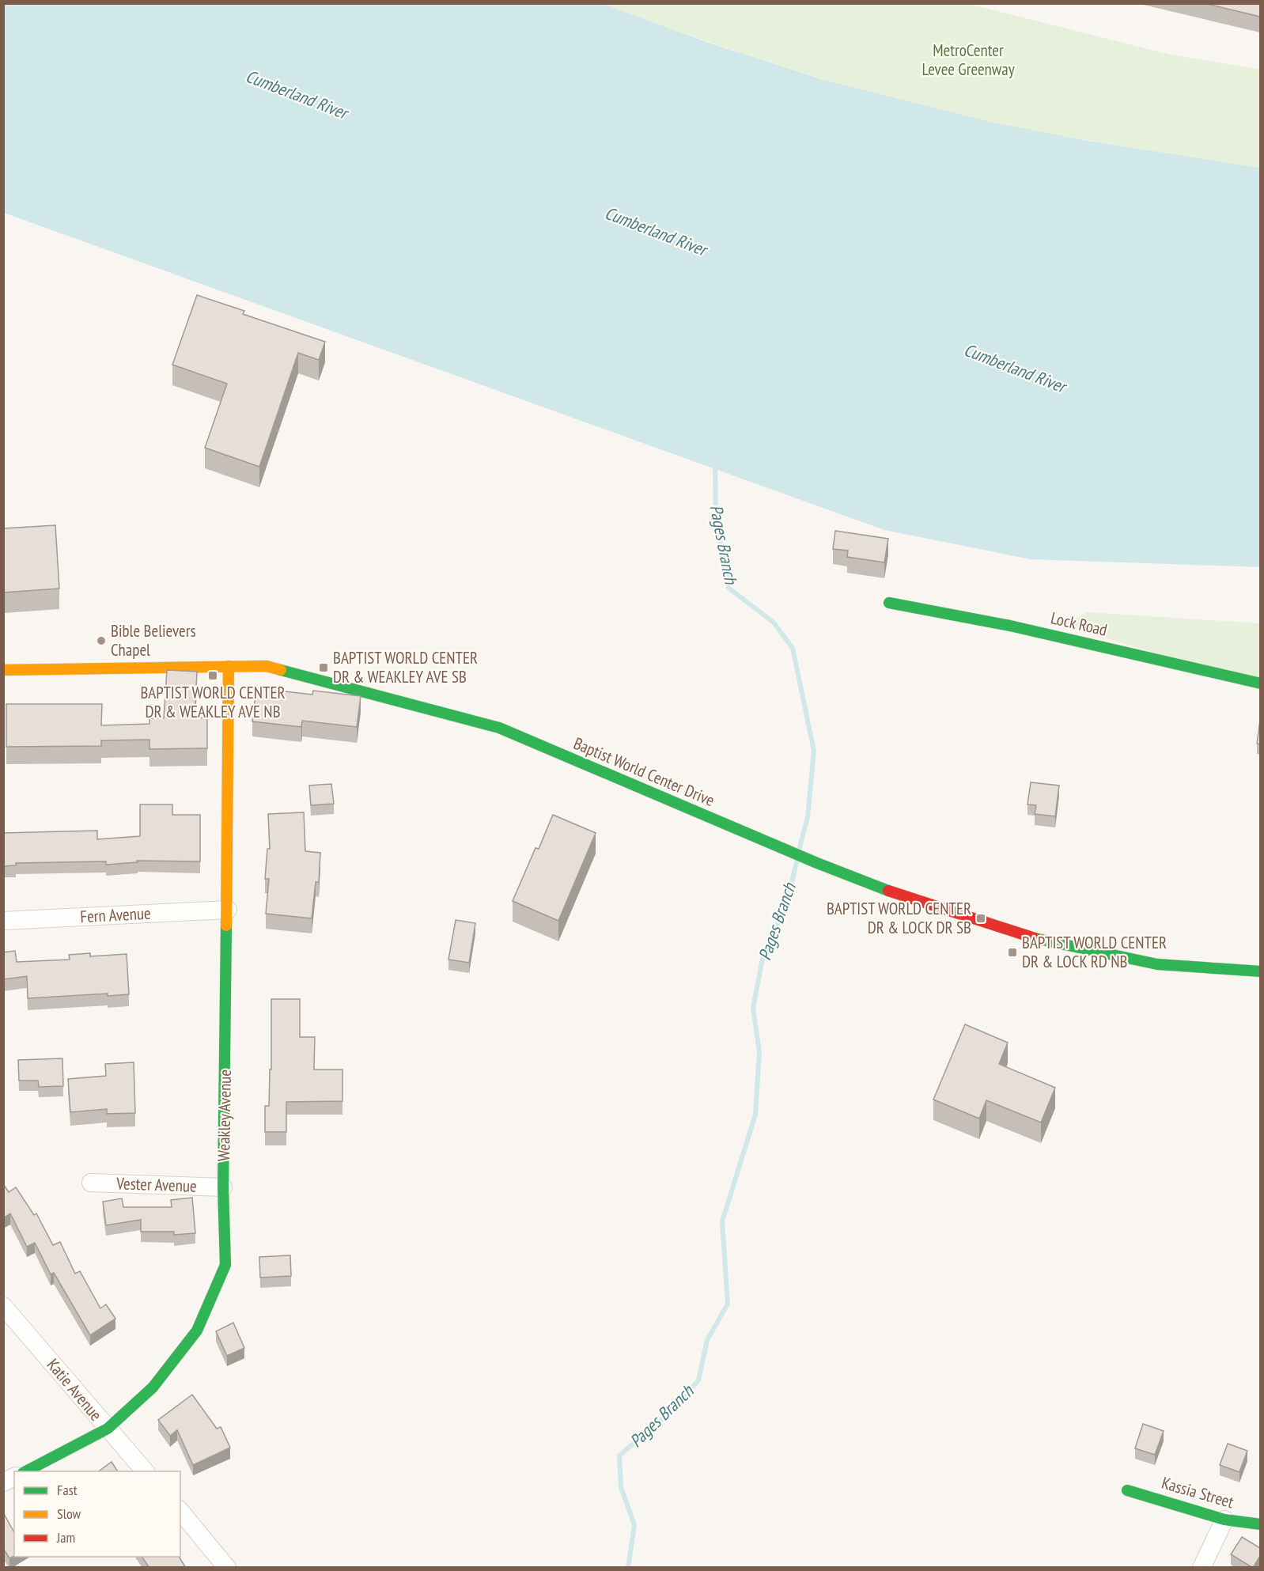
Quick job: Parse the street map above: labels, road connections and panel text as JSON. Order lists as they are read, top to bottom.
{
  "streets": {
    "street": [
      "Lock Road",
      "Baptist World Center Drive",
      "Fern Avenue",
      "Weakley Avenue",
      "Vester Avenue",
      "Katie Avenue",
      "Kassia Street"
    ]
  },
  "crossings": [
    ["Baptist World Center Drive", "Weakley Avenue"],
    ["Fern Avenue", "Weakley Avenue"],
    ["Weakley Avenue", "Vester Avenue"],
    ["Weakley Avenue", "Katie Avenue"]
  ],
  "water": ["Cumberland River", "Pages Branch"],
  "parks": ["MetroCenter Levee Greenway"],
  "places": {
    "other": ["Bible Believers Chapel"],
    "transit": [
      "BAPTIST WORLD CENTER DR & WEAKLEY AVE SB",
      "BAPTIST WORLD CENTER DR & WEAKLEY AVE NB",
      "BAPTIST WORLD CENTER DR & LOCK DR SB",
      "BAPTIST WORLD CENTER DR & LOCK RD NB"
    ]
  },
  "legend": ["Fast", "Slow", "Jam"]
}
